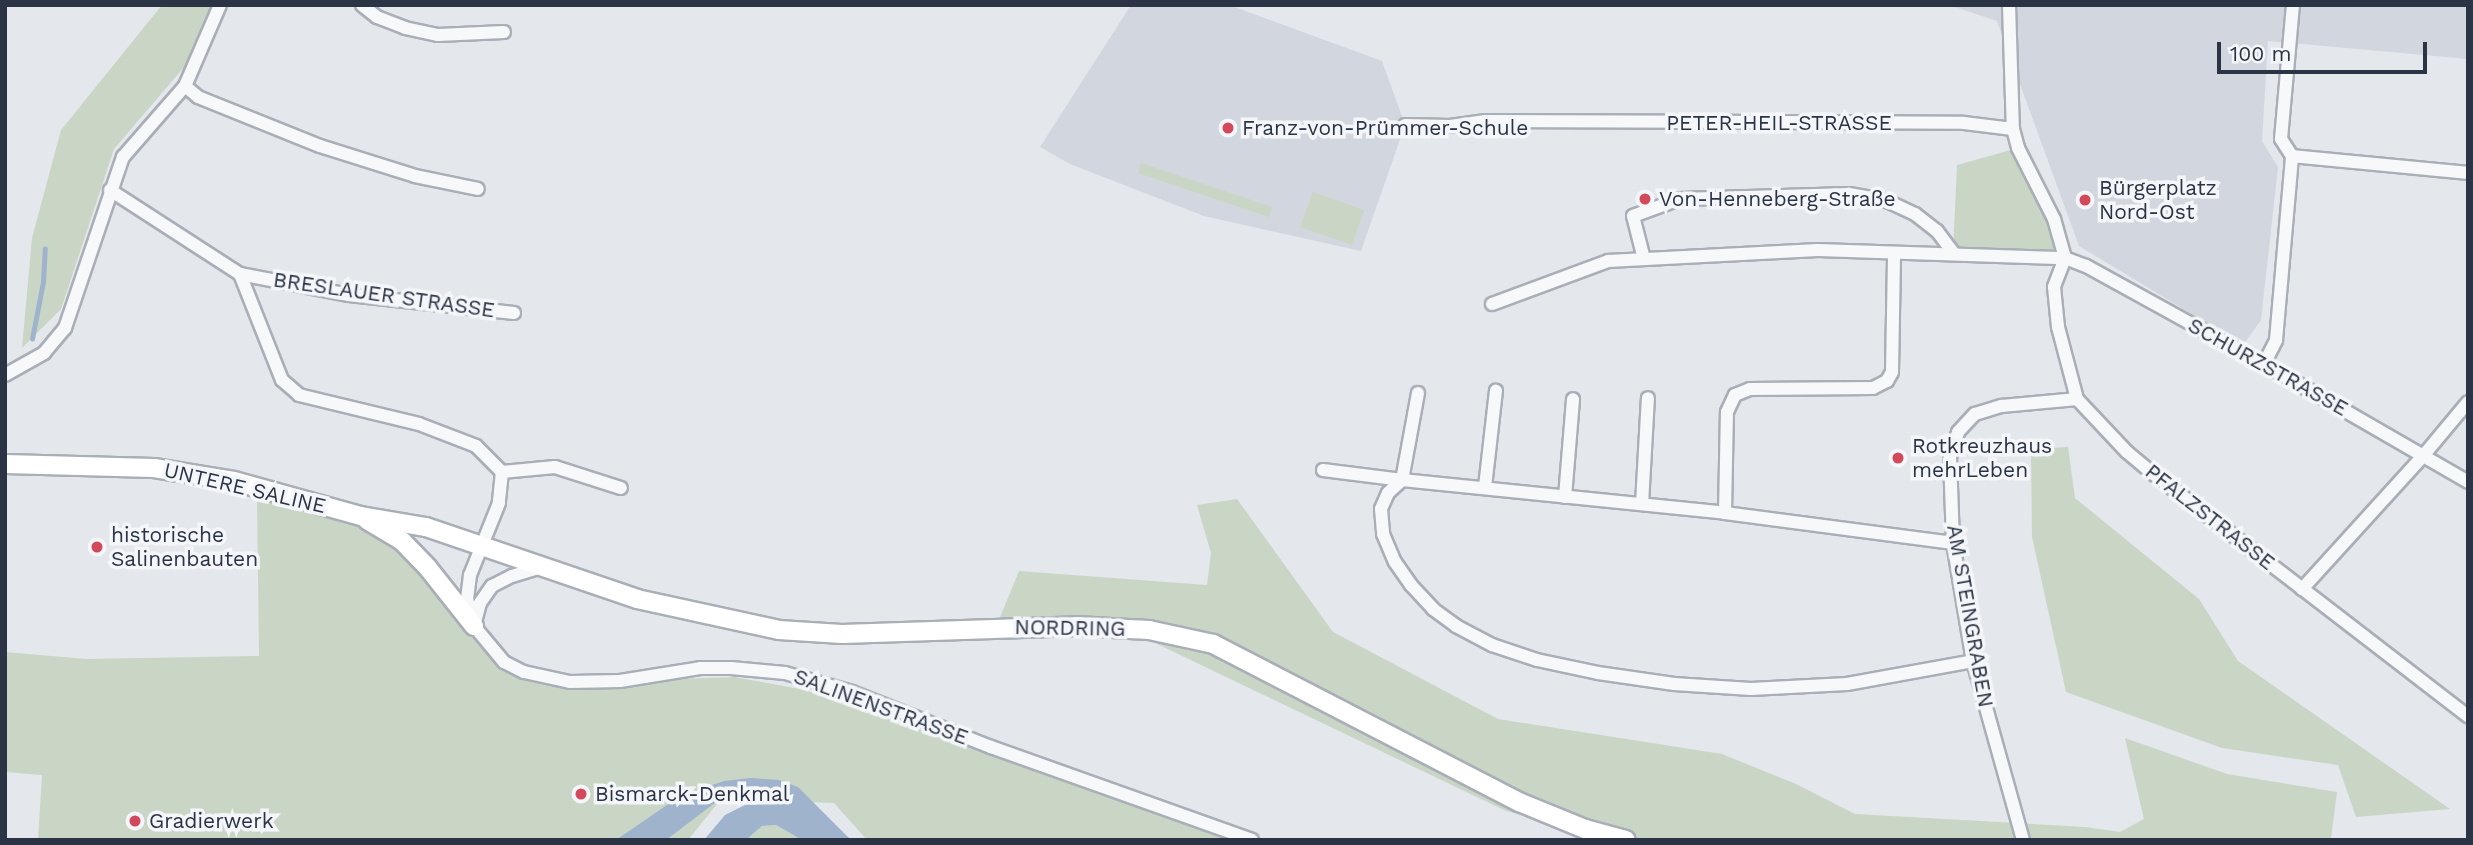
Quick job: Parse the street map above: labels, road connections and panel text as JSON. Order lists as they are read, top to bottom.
{
  "streets": {
    "main road": ["UNTERE SALINE", "NORDRING"],
    "street": [
      "PETER-HEIL-STRASSE",
      "BRESLAUER STRASSE",
      "SCHURZSTRASSE",
      "PFALZSTRASSE",
      "AM STEINGRABEN",
      "SALINENSTRASSE"
    ]
  },
  "crossings": [
    ["SCHURZSTRASSE", "PFALZSTRASSE"],
    ["UNTERE SALINE", "NORDRING"],
    ["UNTERE SALINE", "SALINENSTRASSE"],
    ["PFALZSTRASSE", "AM STEINGRABEN"],
    ["NORDRING", "SALINENSTRASSE"]
  ],
  "places": [
    "Franz-von-Prümmer-Schule",
    "Von-Henneberg-Straße",
    "Bürgerplatz Nord-Ost",
    "Rotkreuzhaus mehrLeben",
    "historische Salinenbauten",
    "Bismarck-Denkmal",
    "Gradierwerk"
  ],
  "scale_bar": "100 m"
}
